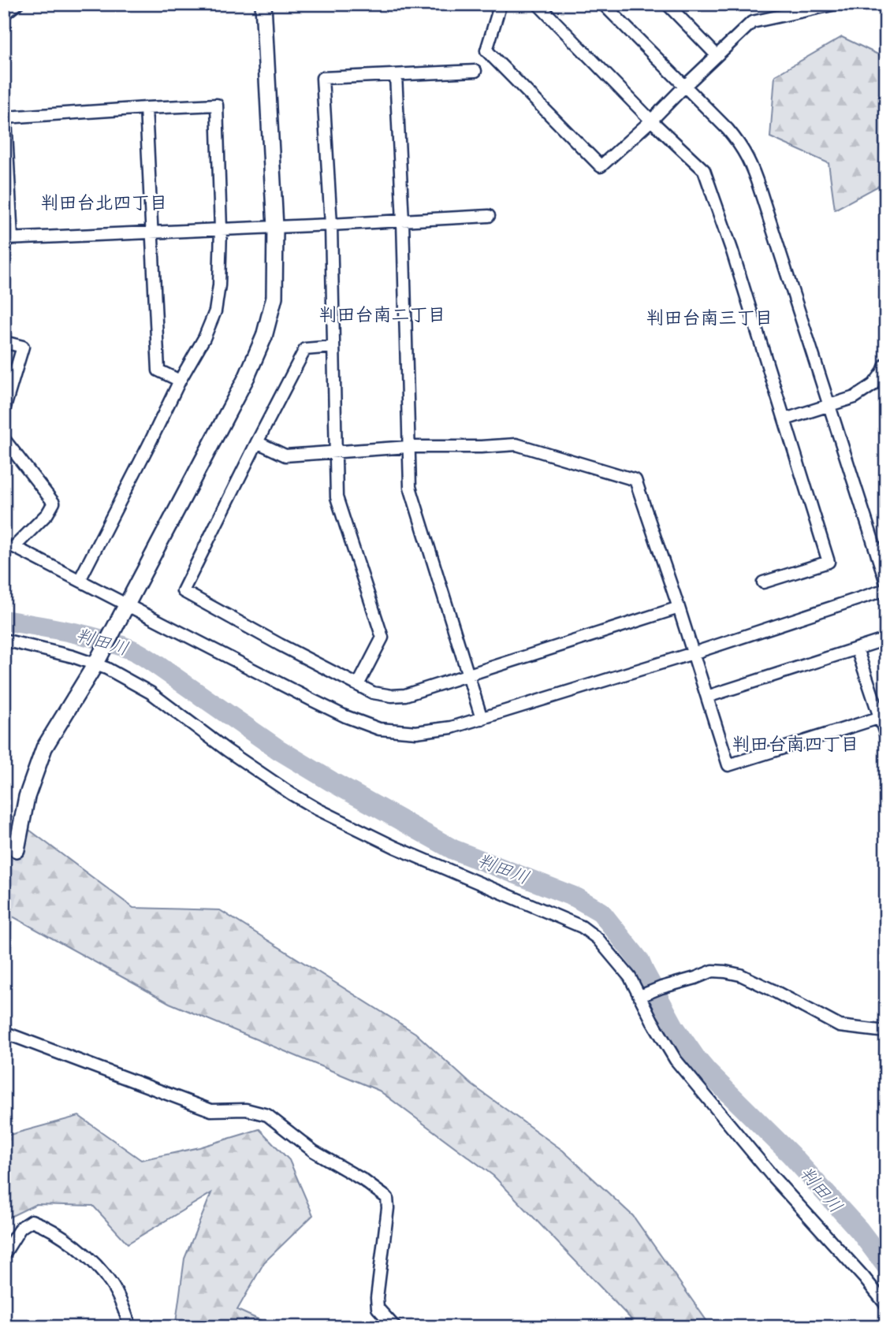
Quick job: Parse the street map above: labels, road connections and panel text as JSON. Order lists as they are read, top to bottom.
{
  "districts": [
    "判田台北四丁目",
    "判田台南二丁目",
    "判田台南三丁目",
    "判田台南四丁目"
  ],
  "water": ["判田川"]
}
